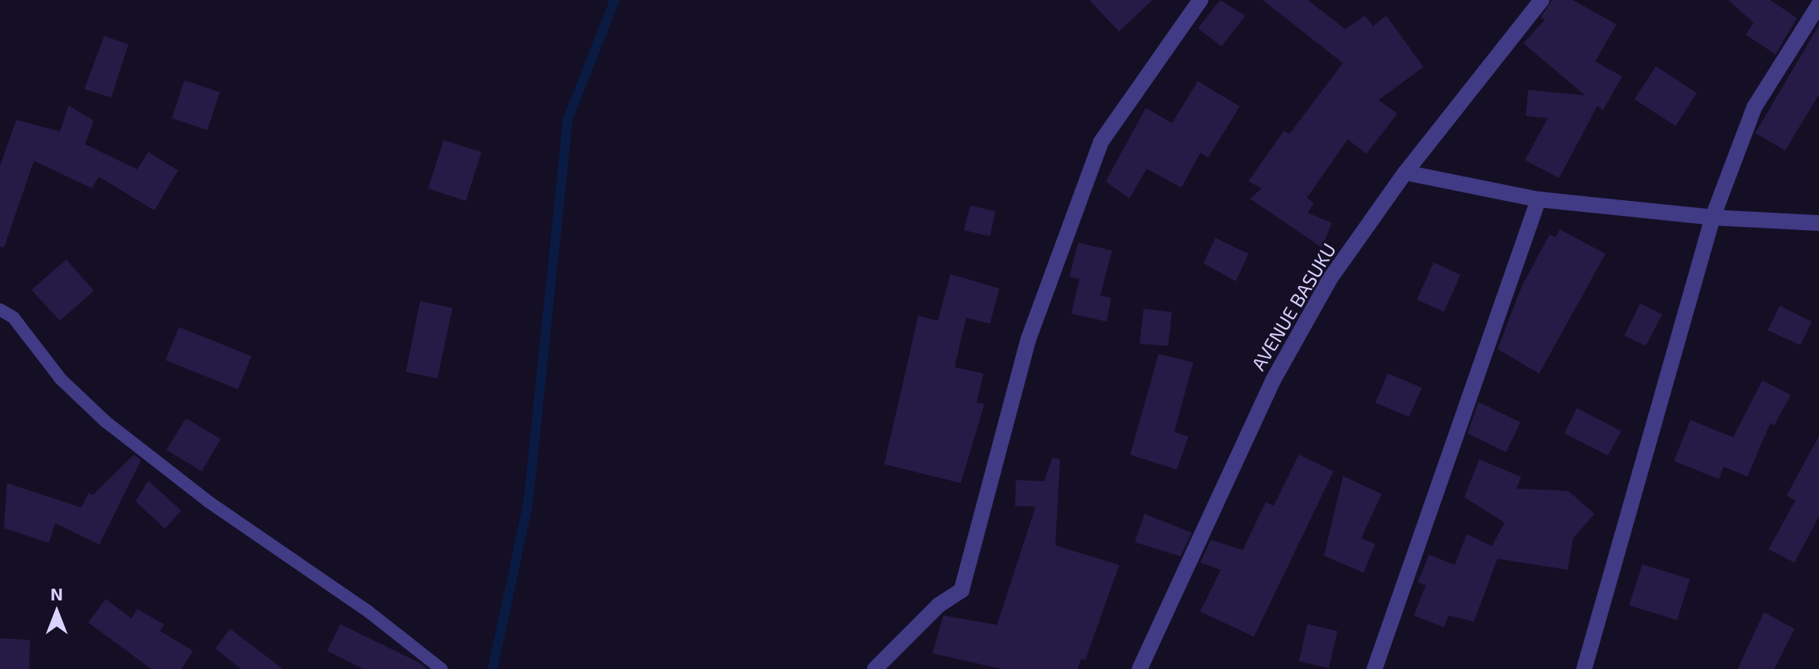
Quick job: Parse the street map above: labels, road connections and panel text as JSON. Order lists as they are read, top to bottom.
{
  "streets": {
    "street": ["AVENUE BASUKU"]
  },
  "north": "top"
}
